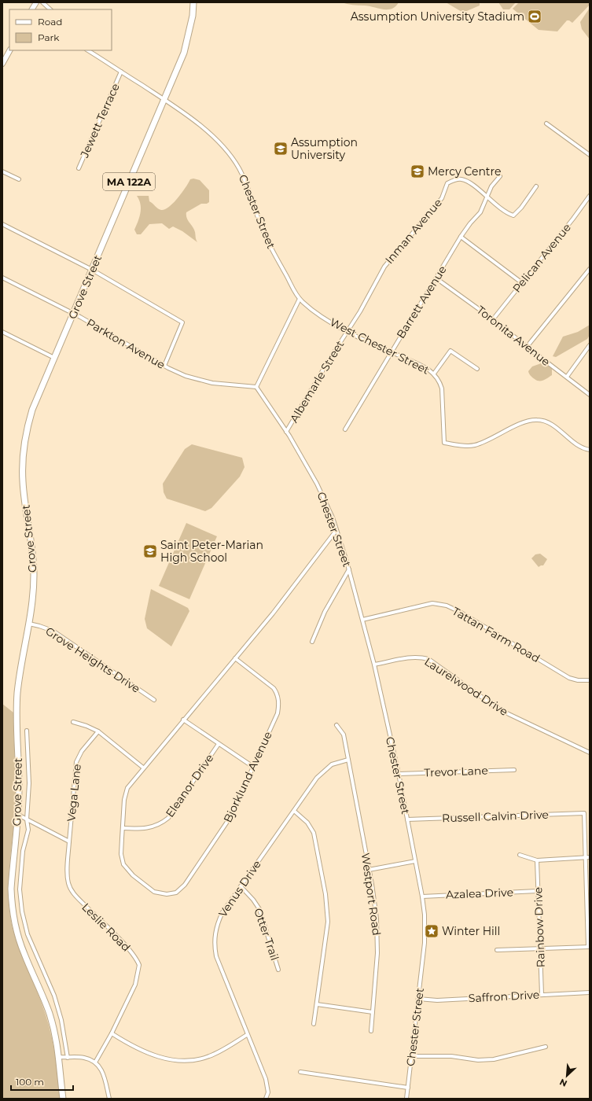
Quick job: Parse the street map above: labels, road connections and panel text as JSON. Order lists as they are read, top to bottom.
{
  "streets": {
    "main road": ["MA 122A", "Grove Street"],
    "street": [
      "Jewett Terrace",
      "Chester Street",
      "Inman Avenue",
      "Pelican Avenue",
      "Barrett Avenue",
      "Toronita Avenue",
      "Parkton Avenue",
      "West Chester Street",
      "Albemarle Street",
      "Tattan Farm Road",
      "Grove Heights Drive",
      "Laurelwood Drive",
      "Trevor Lane",
      "Bjorklund Avenue",
      "Eleanor Drive",
      "Vega Lane",
      "Russell Calvin Drive",
      "Venus Drive",
      "Azalea Drive",
      "Westport Road",
      "Leslie Road",
      "Rainbow Drive",
      "Otter Trail",
      "Saffron Drive"
    ]
  },
  "crossings": [
    ["Jewett Terrace", "Chester Street"],
    ["Chester Street", "Grove Street"],
    ["Chester Street", "Parkton Avenue"],
    ["Chester Street", "West Chester Street"],
    ["Chester Street", "Albemarle Street"],
    ["Chester Street", "Tattan Farm Road"],
    ["Chester Street", "Laurelwood Drive"],
    ["Chester Street", "Trevor Lane"],
    ["Chester Street", "Bjorklund Avenue"],
    ["Chester Street", "Russell Calvin Drive"],
    ["Chester Street", "Azalea Drive"],
    ["Chester Street", "Saffron Drive"],
    ["Inman Avenue", "Barrett Avenue"],
    ["Inman Avenue", "West Chester Street"],
    ["Inman Avenue", "Albemarle Street"],
    ["Pelican Avenue", "Toronita Avenue"],
    ["Grove Street", "Parkton Avenue"],
    ["Grove Street", "Grove Heights Drive"],
    ["Barrett Avenue", "Toronita Avenue"],
    ["Barrett Avenue", "West Chester Street"],
    ["West Chester Street", "Albemarle Street"],
    ["Bjorklund Avenue", "Eleanor Drive"],
    ["Vega Lane", "Leslie Road"],
    ["Venus Drive", "Westport Road"],
    ["Venus Drive", "Otter Trail"],
    ["Azalea Drive", "Rainbow Drive"],
    ["Rainbow Drive", "Saffron Drive"]
  ],
  "places": {
    "sports": ["Assumption University Stadium"],
    "school or university": ["Assumption University", "Mercy Centre", "Saint Peter-Marian High School"],
    "place": ["Winter Hill"]
  },
  "legend": ["Road", "Park"],
  "scale_bar": "100 m",
  "north": "bottom left"
}
